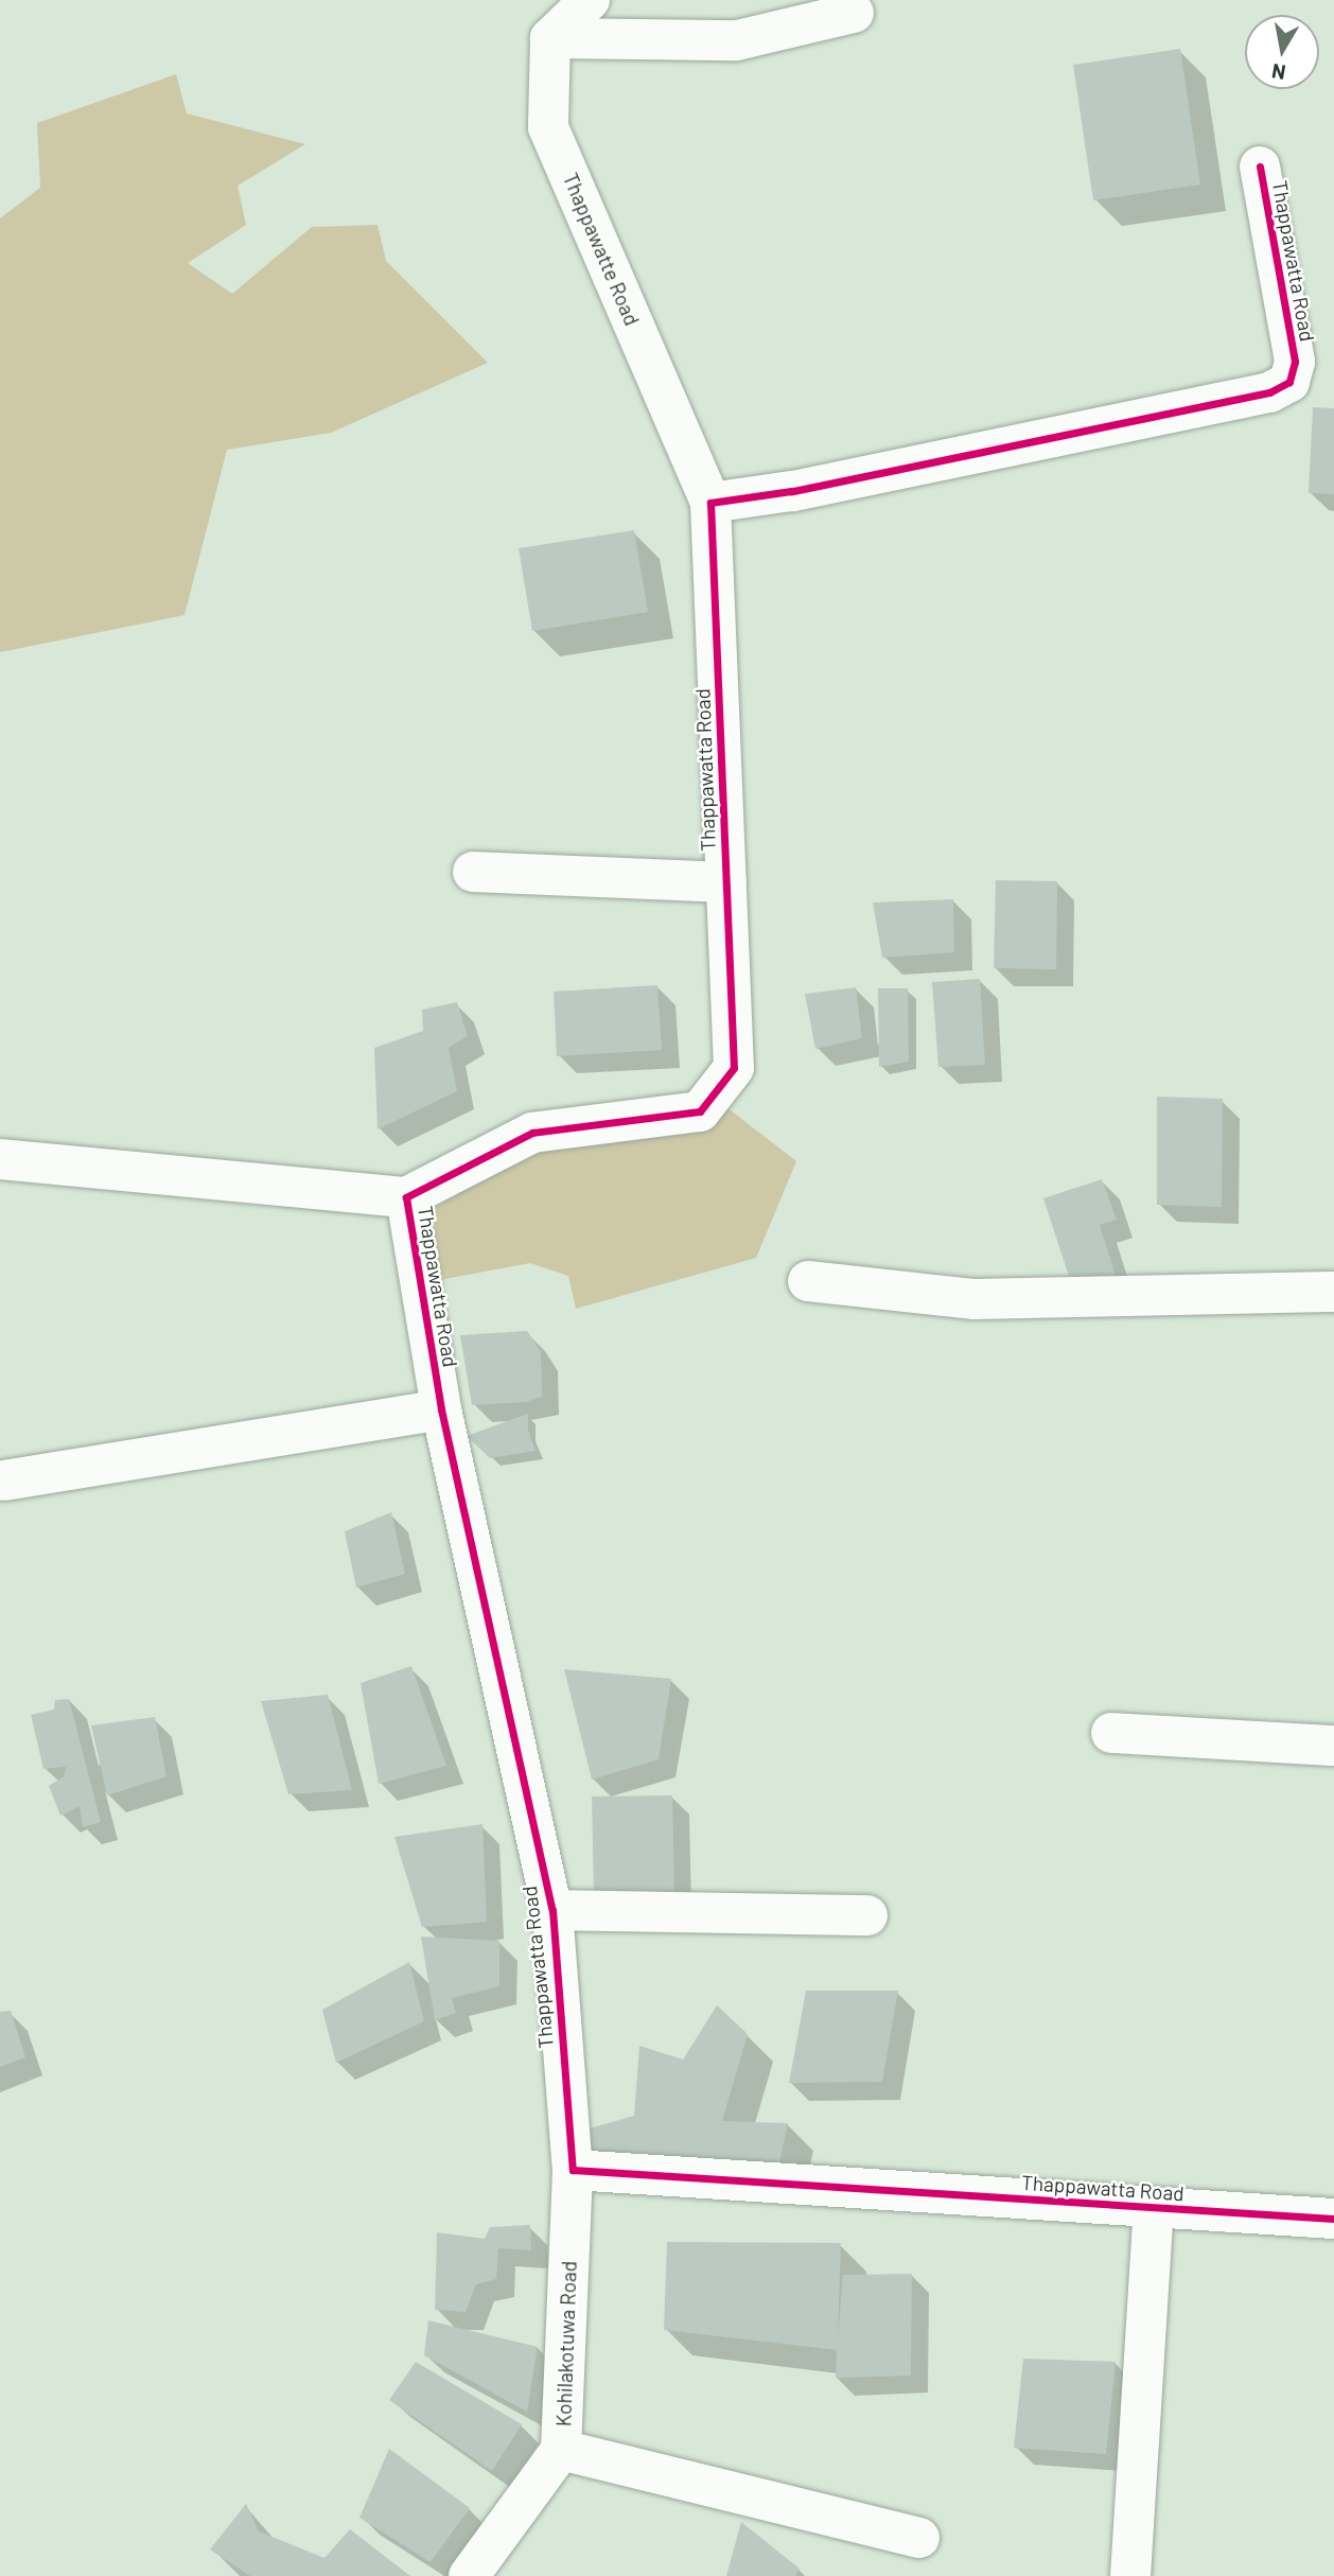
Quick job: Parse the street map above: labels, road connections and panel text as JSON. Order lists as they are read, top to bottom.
{
  "streets": {
    "street": ["Thappawatte Road", "Thappawatta Road", "Kohilakotuwa Road"]
  },
  "crossings": [
    ["Thappawatte Road", "Thappawatta Road"],
    ["Thappawatta Road", "Kohilakotuwa Road"]
  ],
  "north": "bottom"
}
